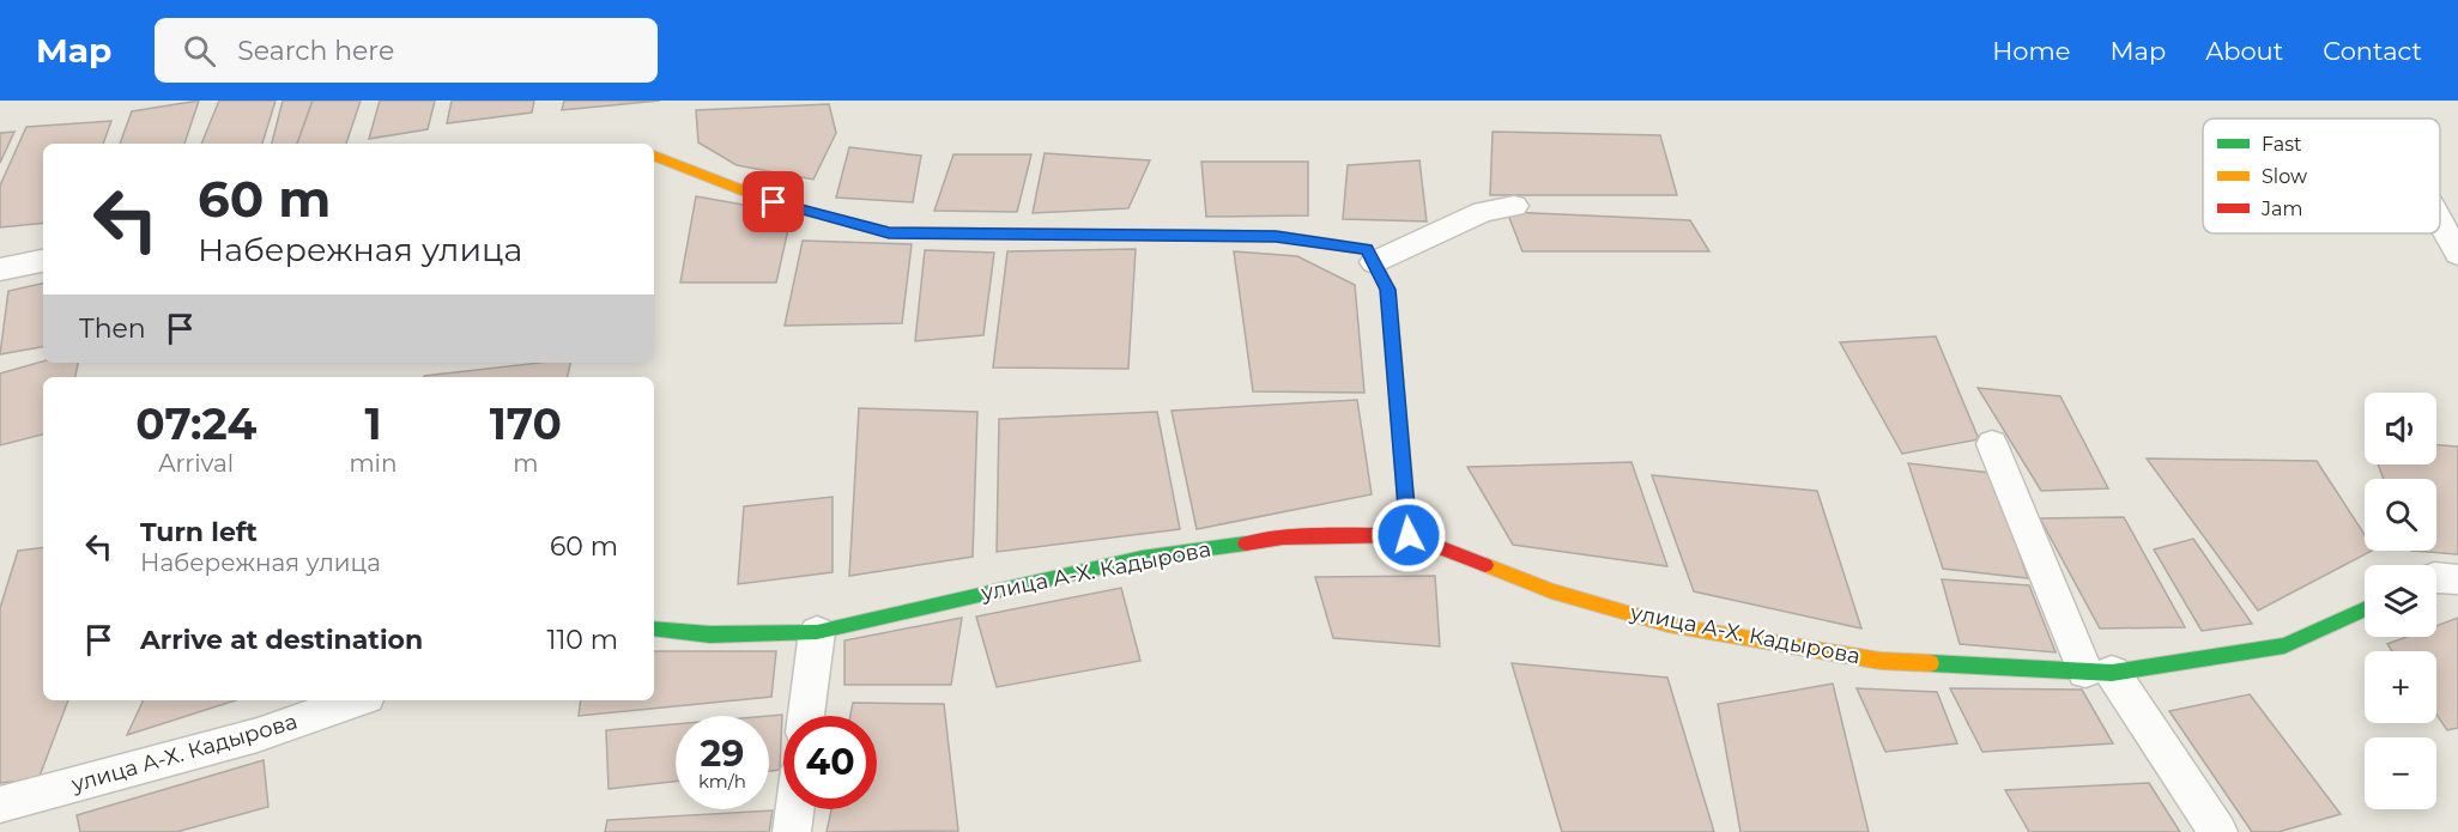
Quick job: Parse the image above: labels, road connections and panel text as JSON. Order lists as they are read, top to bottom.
{
  "streets": {
    "street": ["улица А-Х. Кадырова"]
  },
  "legend": ["Fast", "Slow", "Jam"],
  "page": {
    "header": "Map",
    "search": "Search here",
    "nav": [
      "Home",
      "Map",
      "About",
      "Contact"
    ],
    "turn": ["60 m", "Набережная улица"],
    "then": "Then",
    "eta": [
      "07:24",
      "Arrival",
      "1",
      "min",
      "170",
      "m"
    ],
    "map_buttons": ["+", "−"],
    "list": [
      {
        "name": "Turn left",
        "note": "Набережная улица",
        "value": "60 m"
      },
      {
        "name": "Arrive at destination",
        "value": "110 m"
      }
    ],
    "speed": "29 km/h",
    "limit": "40"
  }
}
